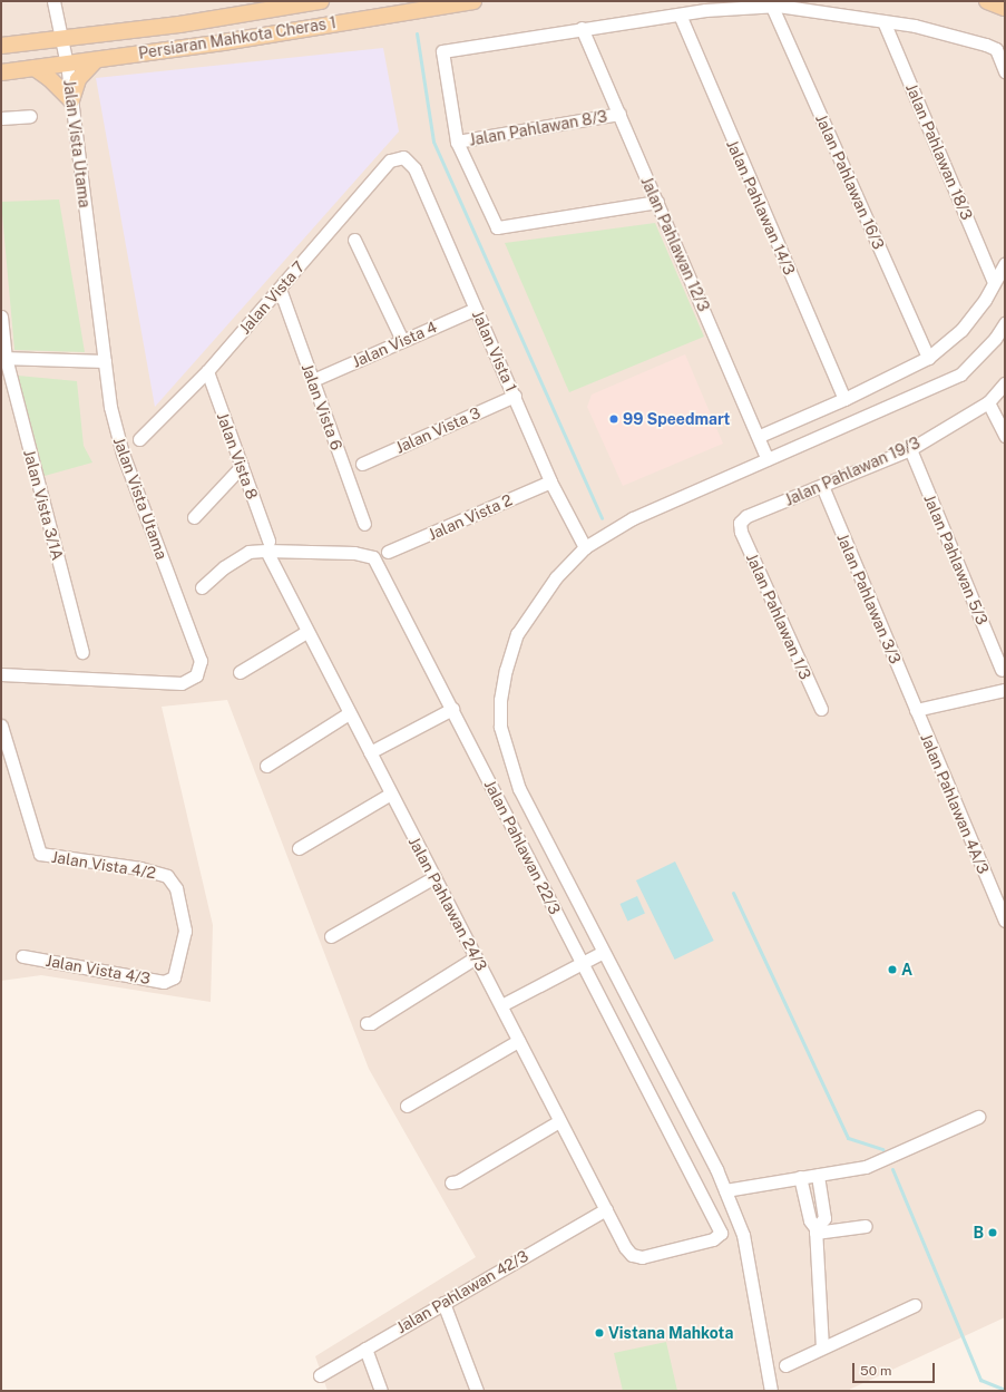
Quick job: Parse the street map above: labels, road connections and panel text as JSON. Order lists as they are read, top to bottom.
{
  "streets": {
    "main road": ["Persiaran Mahkota Cheras 1"],
    "street": [
      "Jalan Pahlawan 8/3",
      "Jalan Vista Utama",
      "Jalan Pahlawan 18/3",
      "Jalan Pahlawan 16/3",
      "Jalan Pahlawan 14/3",
      "Jalan Pahlawan 12/3",
      "Jalan Vista 7",
      "Jalan Vista 4",
      "Jalan Vista 1",
      "Jalan Vista 6",
      "Jalan Vista 3",
      "Jalan Vista 8",
      "Jalan Pahlawan 19/3",
      "Jalan Vista 3/1A",
      "Jalan Vista 2",
      "Jalan Pahlawan 5/3",
      "Jalan Pahlawan 3/3",
      "Jalan Pahlawan 1/3",
      "Jalan Pahlawan 4A/3",
      "Jalan Pahlawan 22/3",
      "Jalan Vista 4/2",
      "Jalan Pahlawan 24/3",
      "Jalan Vista 4/3",
      "Jalan Pahlawan 42/3"
    ]
  },
  "crossings": [
    ["Persiaran Mahkota Cheras 1", "Jalan Vista Utama"],
    ["Jalan Pahlawan 8/3", "Jalan Pahlawan 12/3"],
    ["Jalan Vista 7", "Jalan Vista 1"],
    ["Jalan Vista 7", "Jalan Vista 6"],
    ["Jalan Vista 7", "Jalan Vista 8"],
    ["Jalan Vista 4", "Jalan Vista 1"],
    ["Jalan Vista 4", "Jalan Vista 6"],
    ["Jalan Vista 1", "Jalan Vista 3"],
    ["Jalan Vista 1", "Jalan Vista 2"],
    ["Jalan Vista 8", "Jalan Pahlawan 22/3"],
    ["Jalan Vista 8", "Jalan Pahlawan 24/3"],
    ["Jalan Pahlawan 19/3", "Jalan Pahlawan 5/3"],
    ["Jalan Pahlawan 19/3", "Jalan Pahlawan 3/3"],
    ["Jalan Pahlawan 19/3", "Jalan Pahlawan 1/3"],
    ["Jalan Pahlawan 3/3", "Jalan Pahlawan 4A/3"],
    ["Jalan Pahlawan 22/3", "Jalan Pahlawan 24/3"],
    ["Jalan Vista 4/2", "Jalan Vista 4/3"],
    ["Jalan Pahlawan 24/3", "Jalan Pahlawan 42/3"]
  ],
  "places": [
    "99 Speedmart",
    "A",
    "B",
    "Vistana Mahkota"
  ],
  "scale_bar": "50 m"
}
